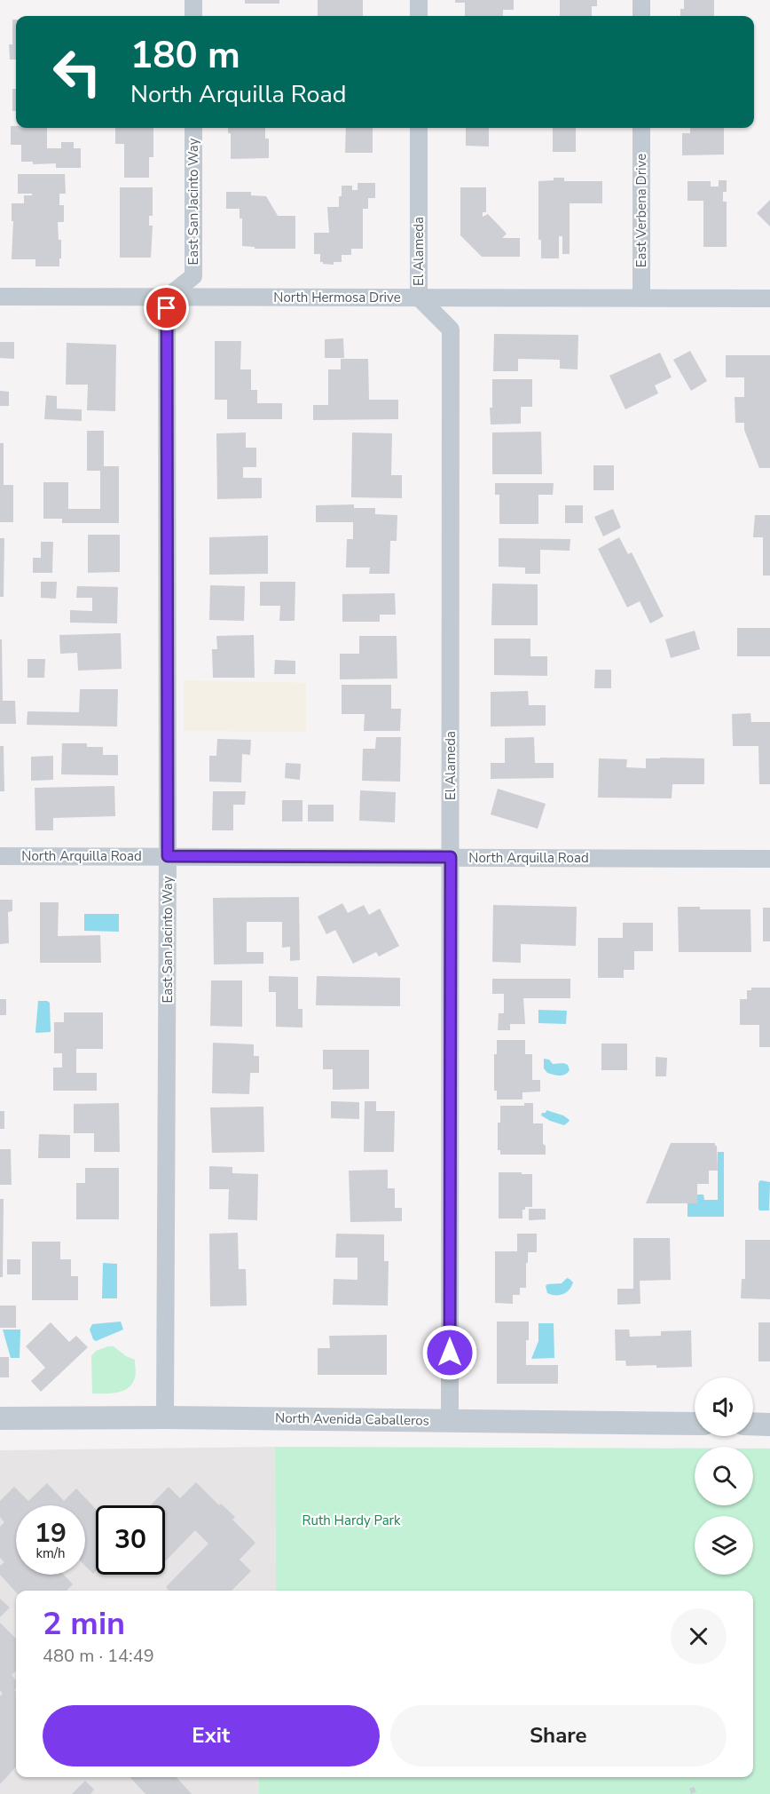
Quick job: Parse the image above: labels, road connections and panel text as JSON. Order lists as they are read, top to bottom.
{
  "streets": {
    "street": [
      "East San Jacinto Way",
      "East Verbena Drive",
      "El Alameda",
      "North Hermosa Drive",
      "North Arquilla Road",
      "North Avenida Caballeros"
    ]
  },
  "crossings": [
    ["East San Jacinto Way", "North Hermosa Drive"],
    ["East San Jacinto Way", "North Arquilla Road"],
    ["East San Jacinto Way", "North Avenida Caballeros"],
    ["East Verbena Drive", "North Hermosa Drive"],
    ["El Alameda", "North Hermosa Drive"],
    ["El Alameda", "North Arquilla Road"],
    ["El Alameda", "North Avenida Caballeros"]
  ],
  "parks": ["Ruth Hardy Park"],
  "page": {
    "turn": ["180 m", "North Arquilla Road"],
    "speed": "19 km/h",
    "limit": "30",
    "heading": ["2 min", "480 m · 14:49"],
    "buttons": ["Exit", "Share"]
  }
}
